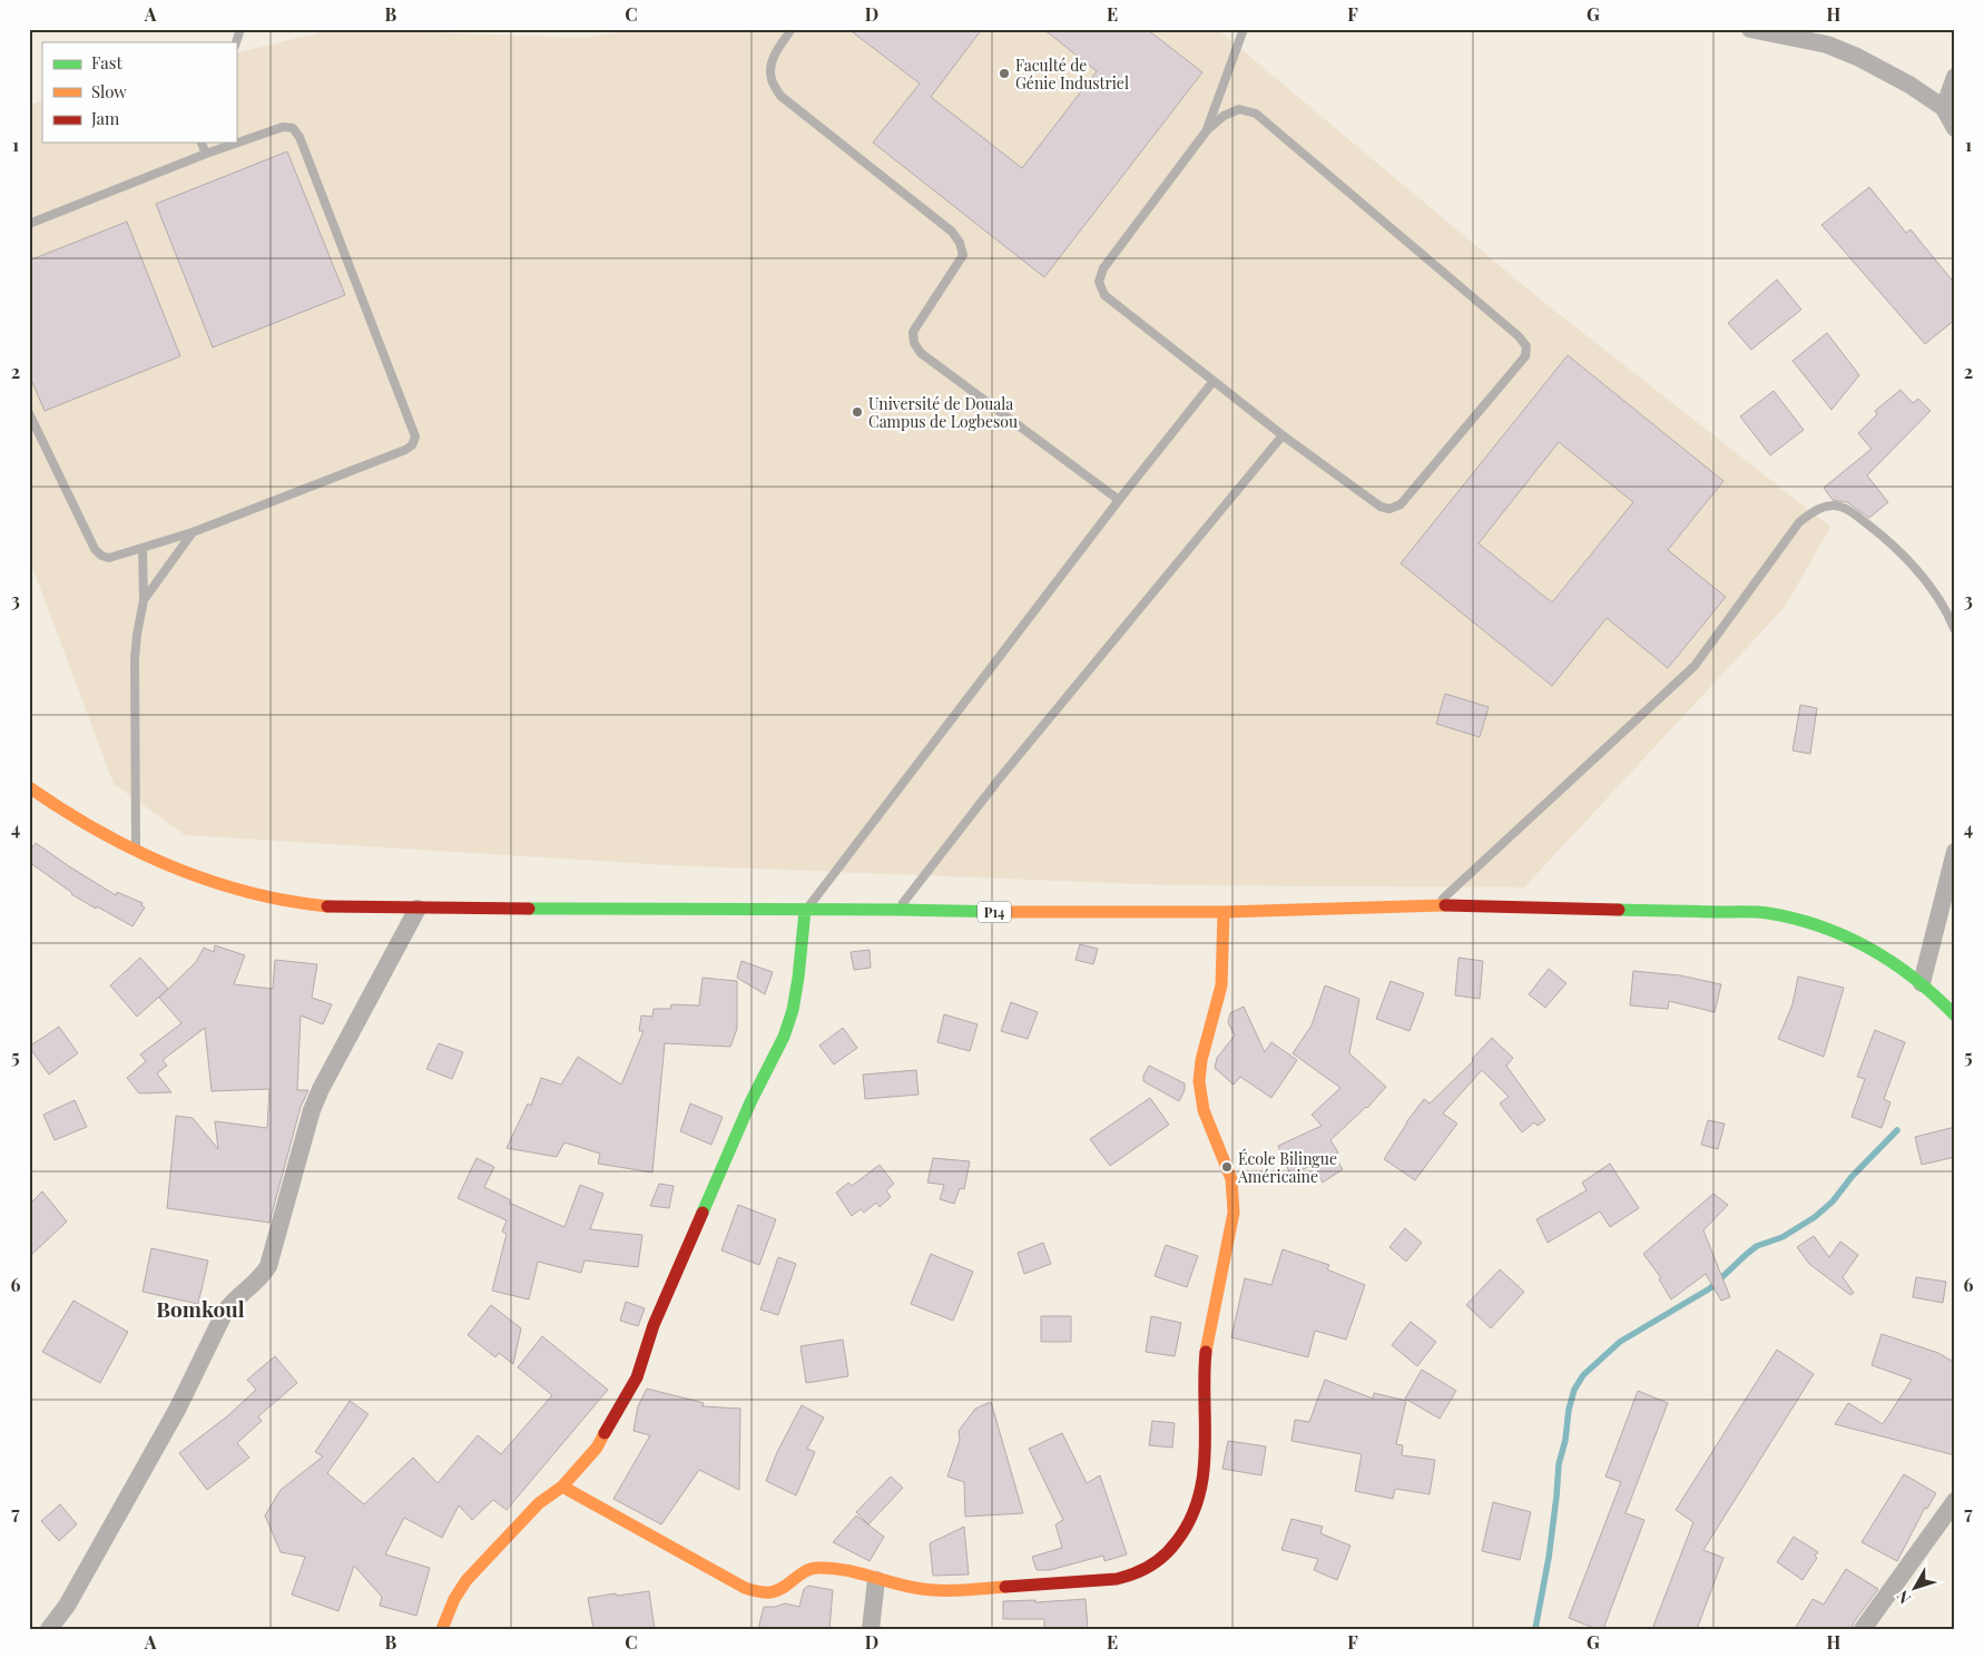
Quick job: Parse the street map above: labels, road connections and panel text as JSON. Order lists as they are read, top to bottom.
{
  "streets": {
    "street": ["P14"]
  },
  "districts": ["Bomkoul"],
  "places": ["Faculté de Génie Industriel", "Université de Douala Campus de Logbesou", "École Bilingue Américaine"],
  "legend": ["Fast", "Slow", "Jam"],
  "north": "bottom left",
  "grid": {
    "columns": [
      "A",
      "B",
      "C",
      "D",
      "E",
      "F",
      "G",
      "H"
    ],
    "rows": [
      "1",
      "2",
      "3",
      "4",
      "5",
      "6",
      "7"
    ]
  }
}
